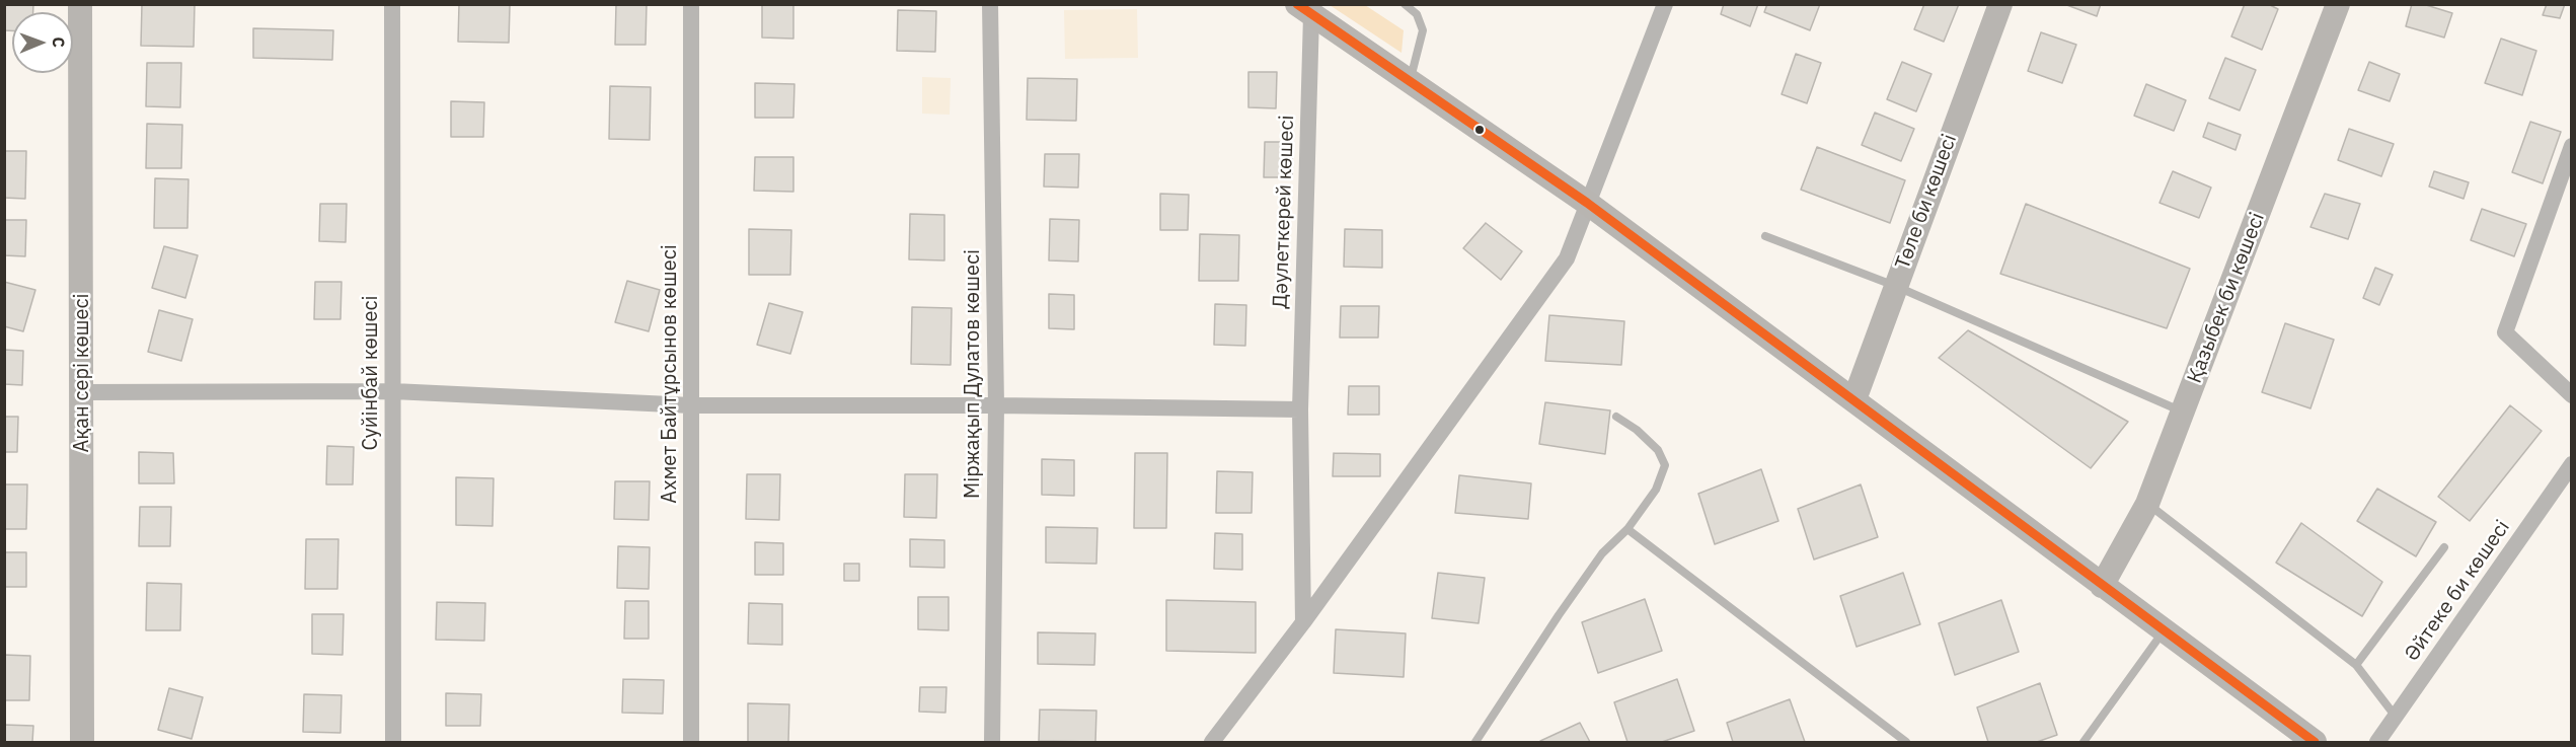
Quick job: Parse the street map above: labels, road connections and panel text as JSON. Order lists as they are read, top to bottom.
{
  "streets": {
    "street": [
      "Төле би көшесі",
      "Дәулеткерей көшесі",
      "Қазыбек би көшесі",
      "Ақан сері көшесі",
      "Суйінбай көшесі",
      "Ахмет Байтұрсынов көшесі",
      "Міржақып Дулатов көшесі",
      "Әйтеке би көшесі"
    ]
  },
  "north": "right"
}
